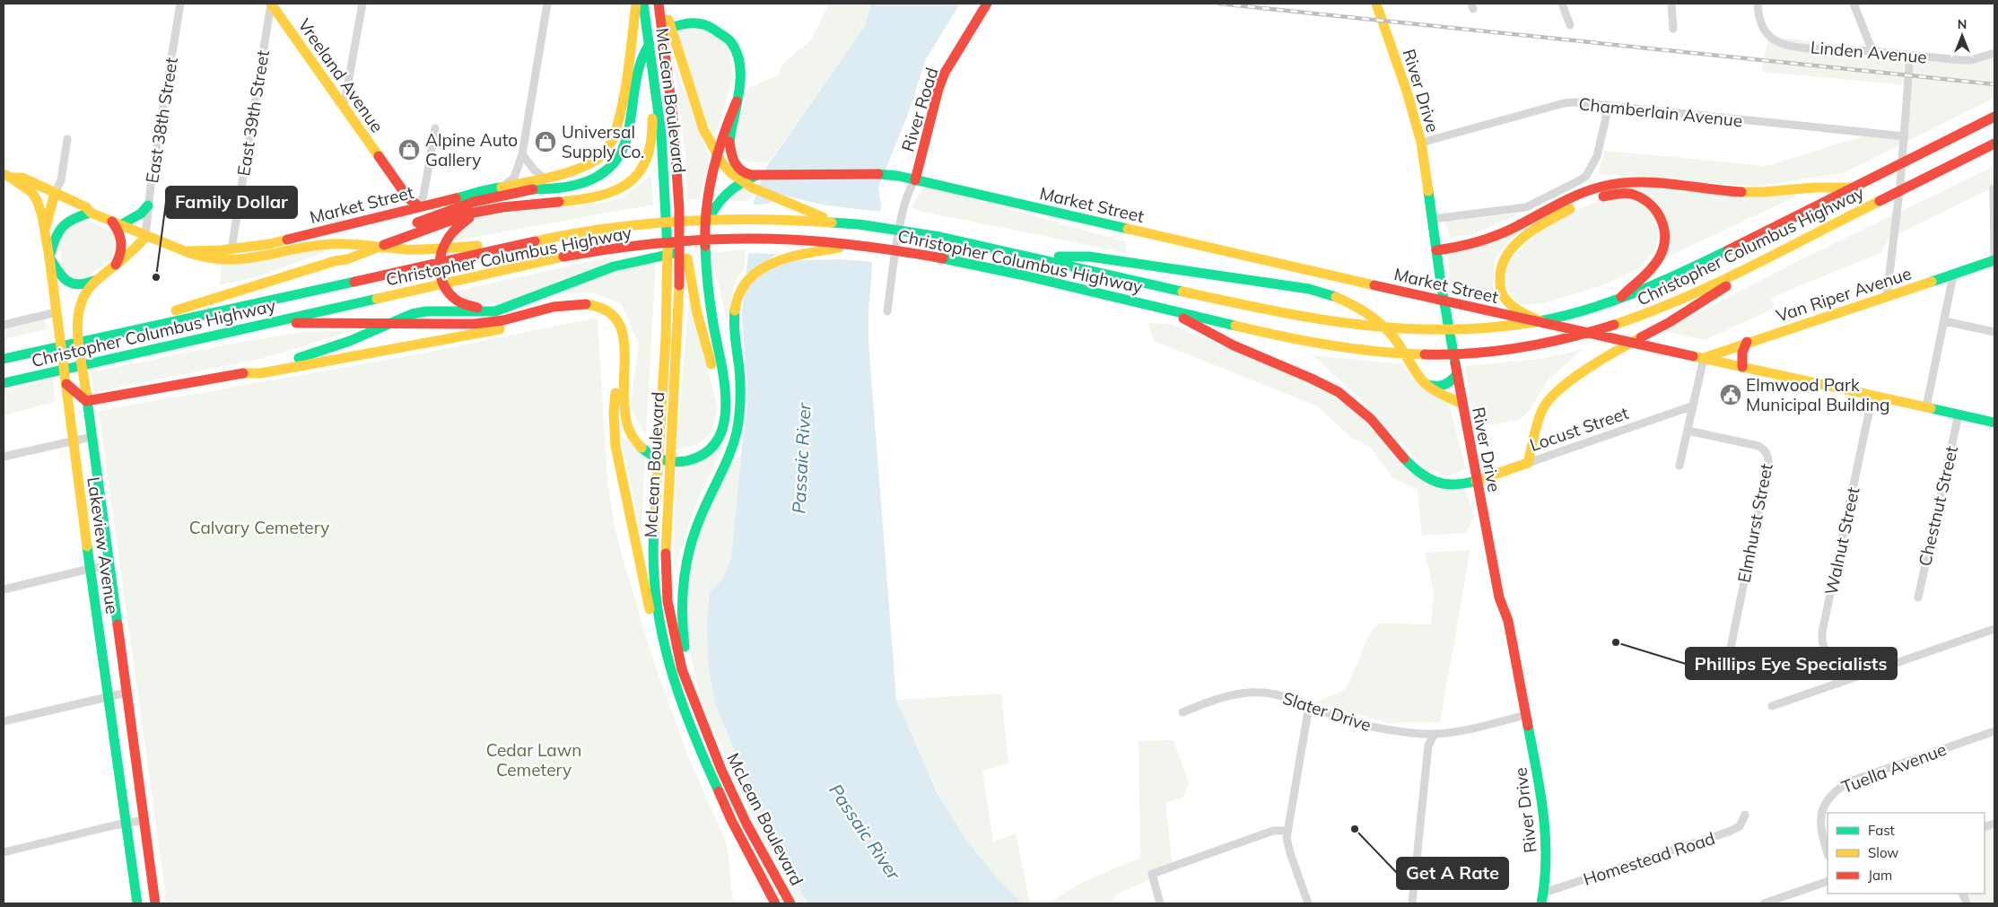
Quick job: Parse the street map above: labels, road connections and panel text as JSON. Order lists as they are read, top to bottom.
{
  "streets": {
    "main road": [
      "Vreeland Avenue",
      "River Drive",
      "McLean Boulevard",
      "River Road",
      "Market Street",
      "Christopher Columbus Highway",
      "Van Riper Avenue",
      "Locust Street",
      "Lakeview Avenue"
    ],
    "street": [
      "Linden Avenue",
      "Chamberlain Avenue",
      "East 39th Street",
      "East 38th Street",
      "Chestnut Street",
      "Elmhurst Street",
      "Walnut Street",
      "Slater Drive",
      "Tuella Avenue",
      "Homestead Road"
    ]
  },
  "crossings": [
    ["Vreeland Avenue", "East 39th Street"],
    ["Vreeland Avenue", "Market Street"],
    ["River Drive", "Chamberlain Avenue"],
    ["River Drive", "Market Street"],
    ["River Drive", "Locust Street"],
    ["River Drive", "Slater Drive"],
    ["River Drive", "Homestead Road"],
    ["River Road", "Market Street"],
    ["East 39th Street", "Market Street"],
    ["East 38th Street", "Market Street"],
    ["East 38th Street", "Lakeview Avenue"],
    ["Market Street", "Van Riper Avenue"],
    ["Market Street", "Chestnut Street"],
    ["Market Street", "Walnut Street"],
    ["Market Street", "Lakeview Avenue"],
    ["Christopher Columbus Highway", "Locust Street"]
  ],
  "water": ["Passaic River"],
  "parks": ["Calvary Cemetery", "Cedar Lawn Cemetery"],
  "places": {
    "shop": ["Universal Supply Co.", "Alpine Auto Gallery"],
    "other": ["Family Dollar", "Phillips Eye Specialists", "Get A Rate"],
    "public building": ["Elmwood Park Municipal Building"]
  },
  "legend": ["Fast", "Slow", "Jam"],
  "north": "top"
}
